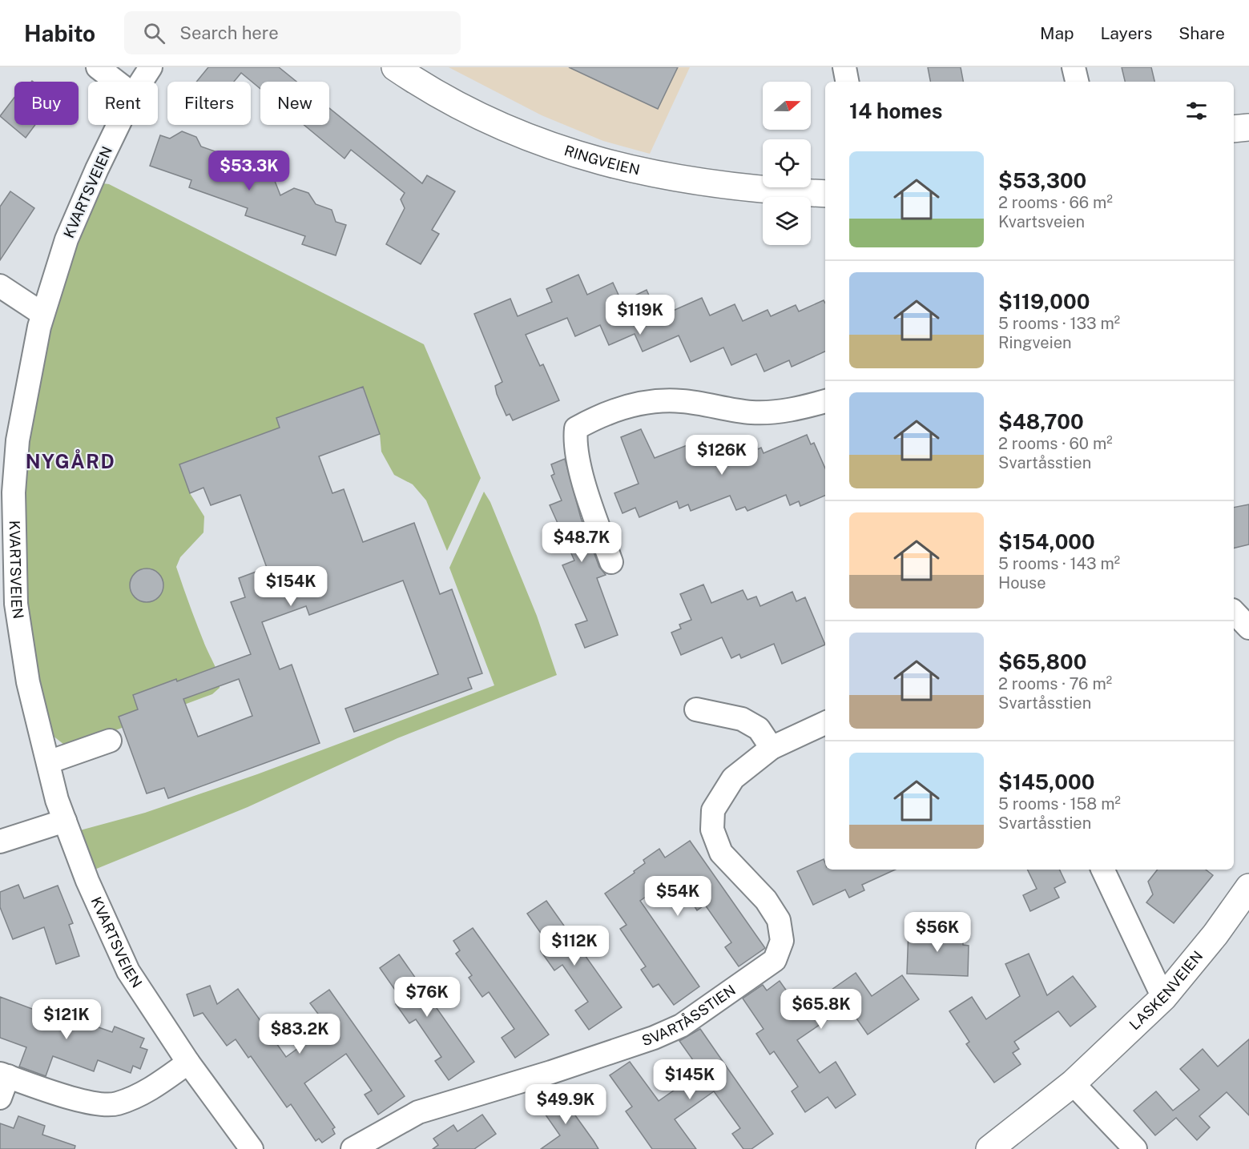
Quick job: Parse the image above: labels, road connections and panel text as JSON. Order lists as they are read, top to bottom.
{
  "streets": {
    "main road": ["RINGVEIEN", "LASKENVEIEN"],
    "street": ["KVARTSVEIEN", "SVARTÅSSTIEN"]
  },
  "districts": ["NYGÅRD"],
  "north": "right",
  "page": {
    "header": "Habito",
    "search": "Search here",
    "nav": ["Map", "Layers", "Share"],
    "chip": [
      "Buy",
      "Rent",
      "Filters",
      "New"
    ],
    "heading": "14 homes",
    "list": [
      {
        "name": "$53,300",
        "note": "2 rooms · 66 m² · Kvartsveien"
      },
      {
        "name": "$119,000",
        "note": "5 rooms · 133 m² · Ringveien"
      },
      {
        "name": "$48,700",
        "note": "2 rooms · 60 m² · Svartåsstien"
      },
      {
        "name": "$154,000",
        "note": "5 rooms · 143 m² · House"
      },
      {
        "name": "$65,800",
        "note": "2 rooms · 76 m² · Svartåsstien"
      },
      {
        "name": "$145,000",
        "note": "5 rooms · 158 m² · Svartåsstien"
      }
    ],
    "price": [
      "$53.3K",
      "$119K",
      "$126K",
      "$48.7K",
      "$154K",
      "$54K",
      "$56K",
      "$112K",
      "$76K",
      "$65.8K",
      "$121K",
      "$83.2K",
      "$145K",
      "$49.9K"
    ]
  }
}
